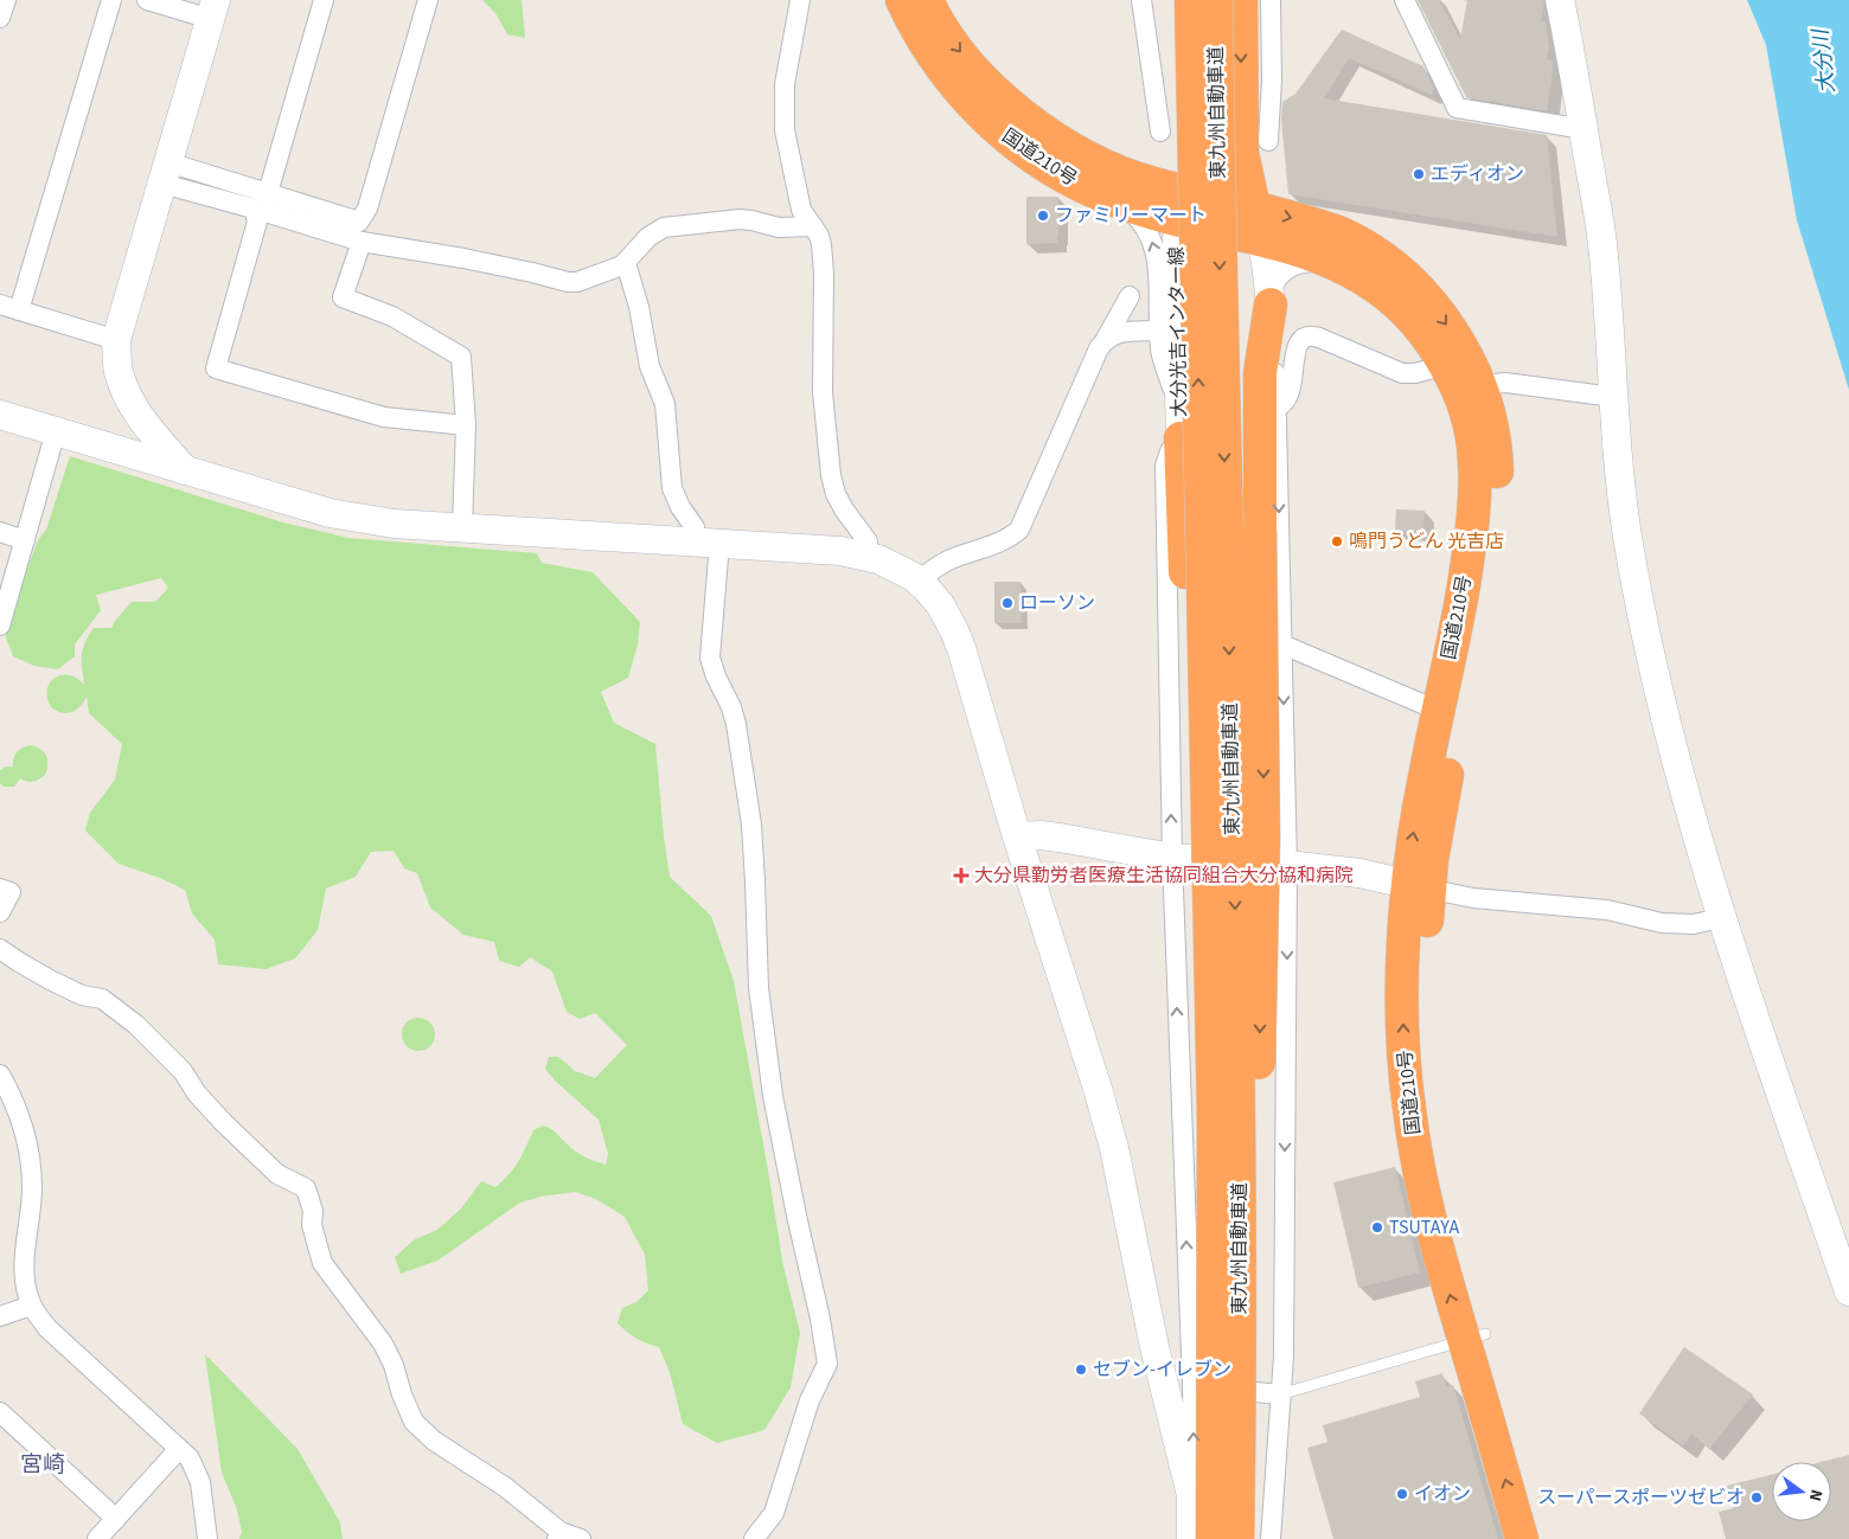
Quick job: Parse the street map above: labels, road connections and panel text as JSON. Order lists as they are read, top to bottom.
{
  "streets": {
    "highway": ["東九州自動車道", "国道210号"],
    "street": ["大分光吉インター線"]
  },
  "crossings": [
    ["国道210号", "大分光吉インター線"]
  ],
  "districts": ["宮崎"],
  "water": ["大分川"],
  "places": {
    "other": [
      "エディオン",
      "ファミリーマート",
      "鳴門うどん 光吉店",
      "ローソン",
      "TSUTAYA",
      "セブン-イレブン",
      "イオン",
      "スーパースポーツゼビオ"
    ],
    "health": ["大分県勤労者医療生活協同組合大分協和病院"]
  },
  "north": "right"
}
